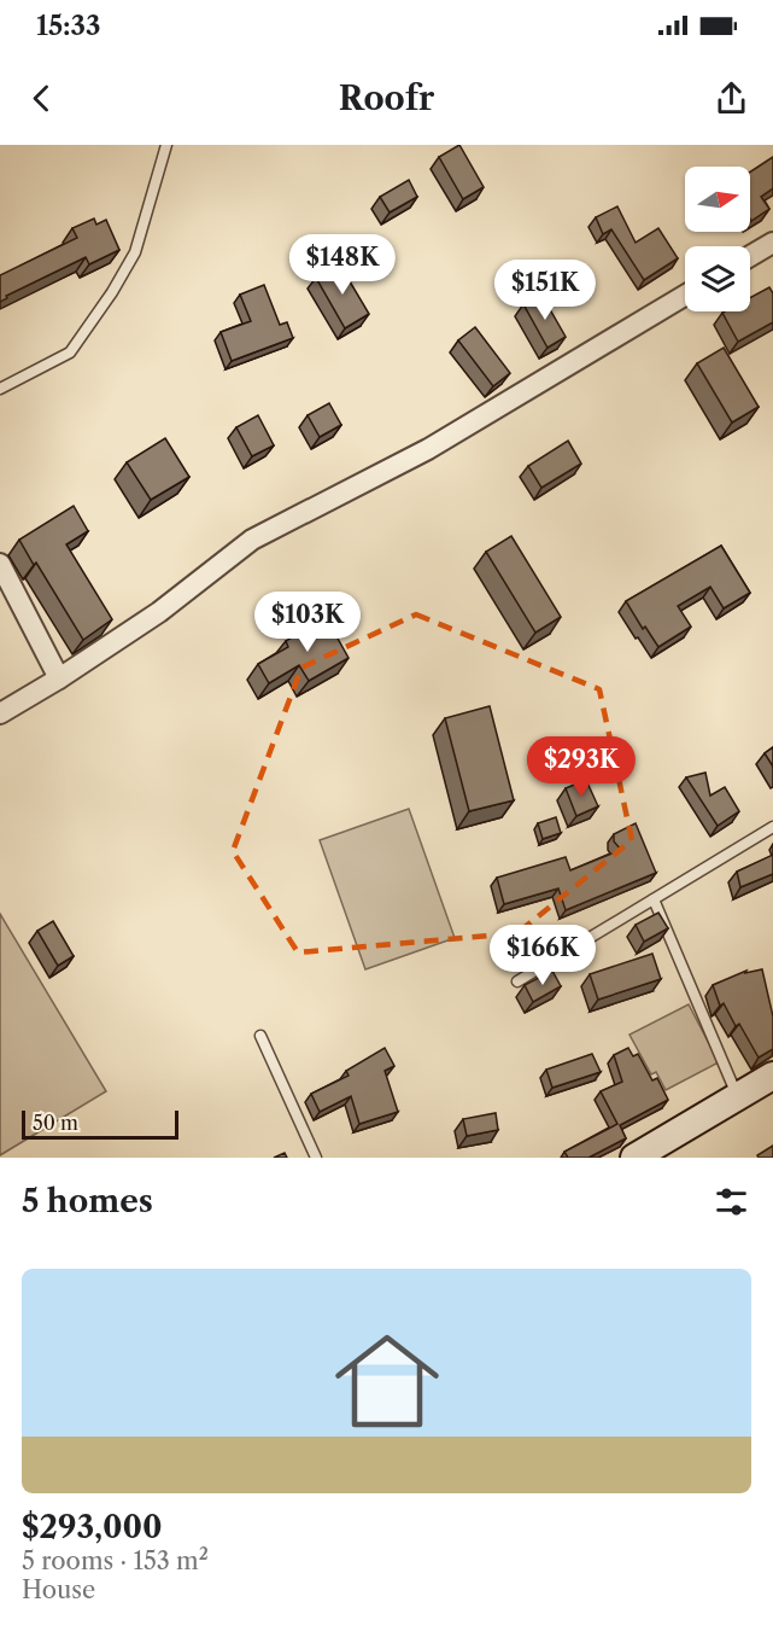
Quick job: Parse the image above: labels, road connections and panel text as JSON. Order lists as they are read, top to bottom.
{
  "scale_bar": "50 m",
  "north": "right",
  "page": {
    "status": "15:33",
    "header": "Roofr",
    "price": [
      "$148K",
      "$151K",
      "$103K",
      "$293K",
      "$166K"
    ],
    "scale": "50 m",
    "heading": "5 homes",
    "list": [
      {
        "name": "$293,000",
        "note": "5 rooms · 153 m² · House"
      }
    ]
  }
}
